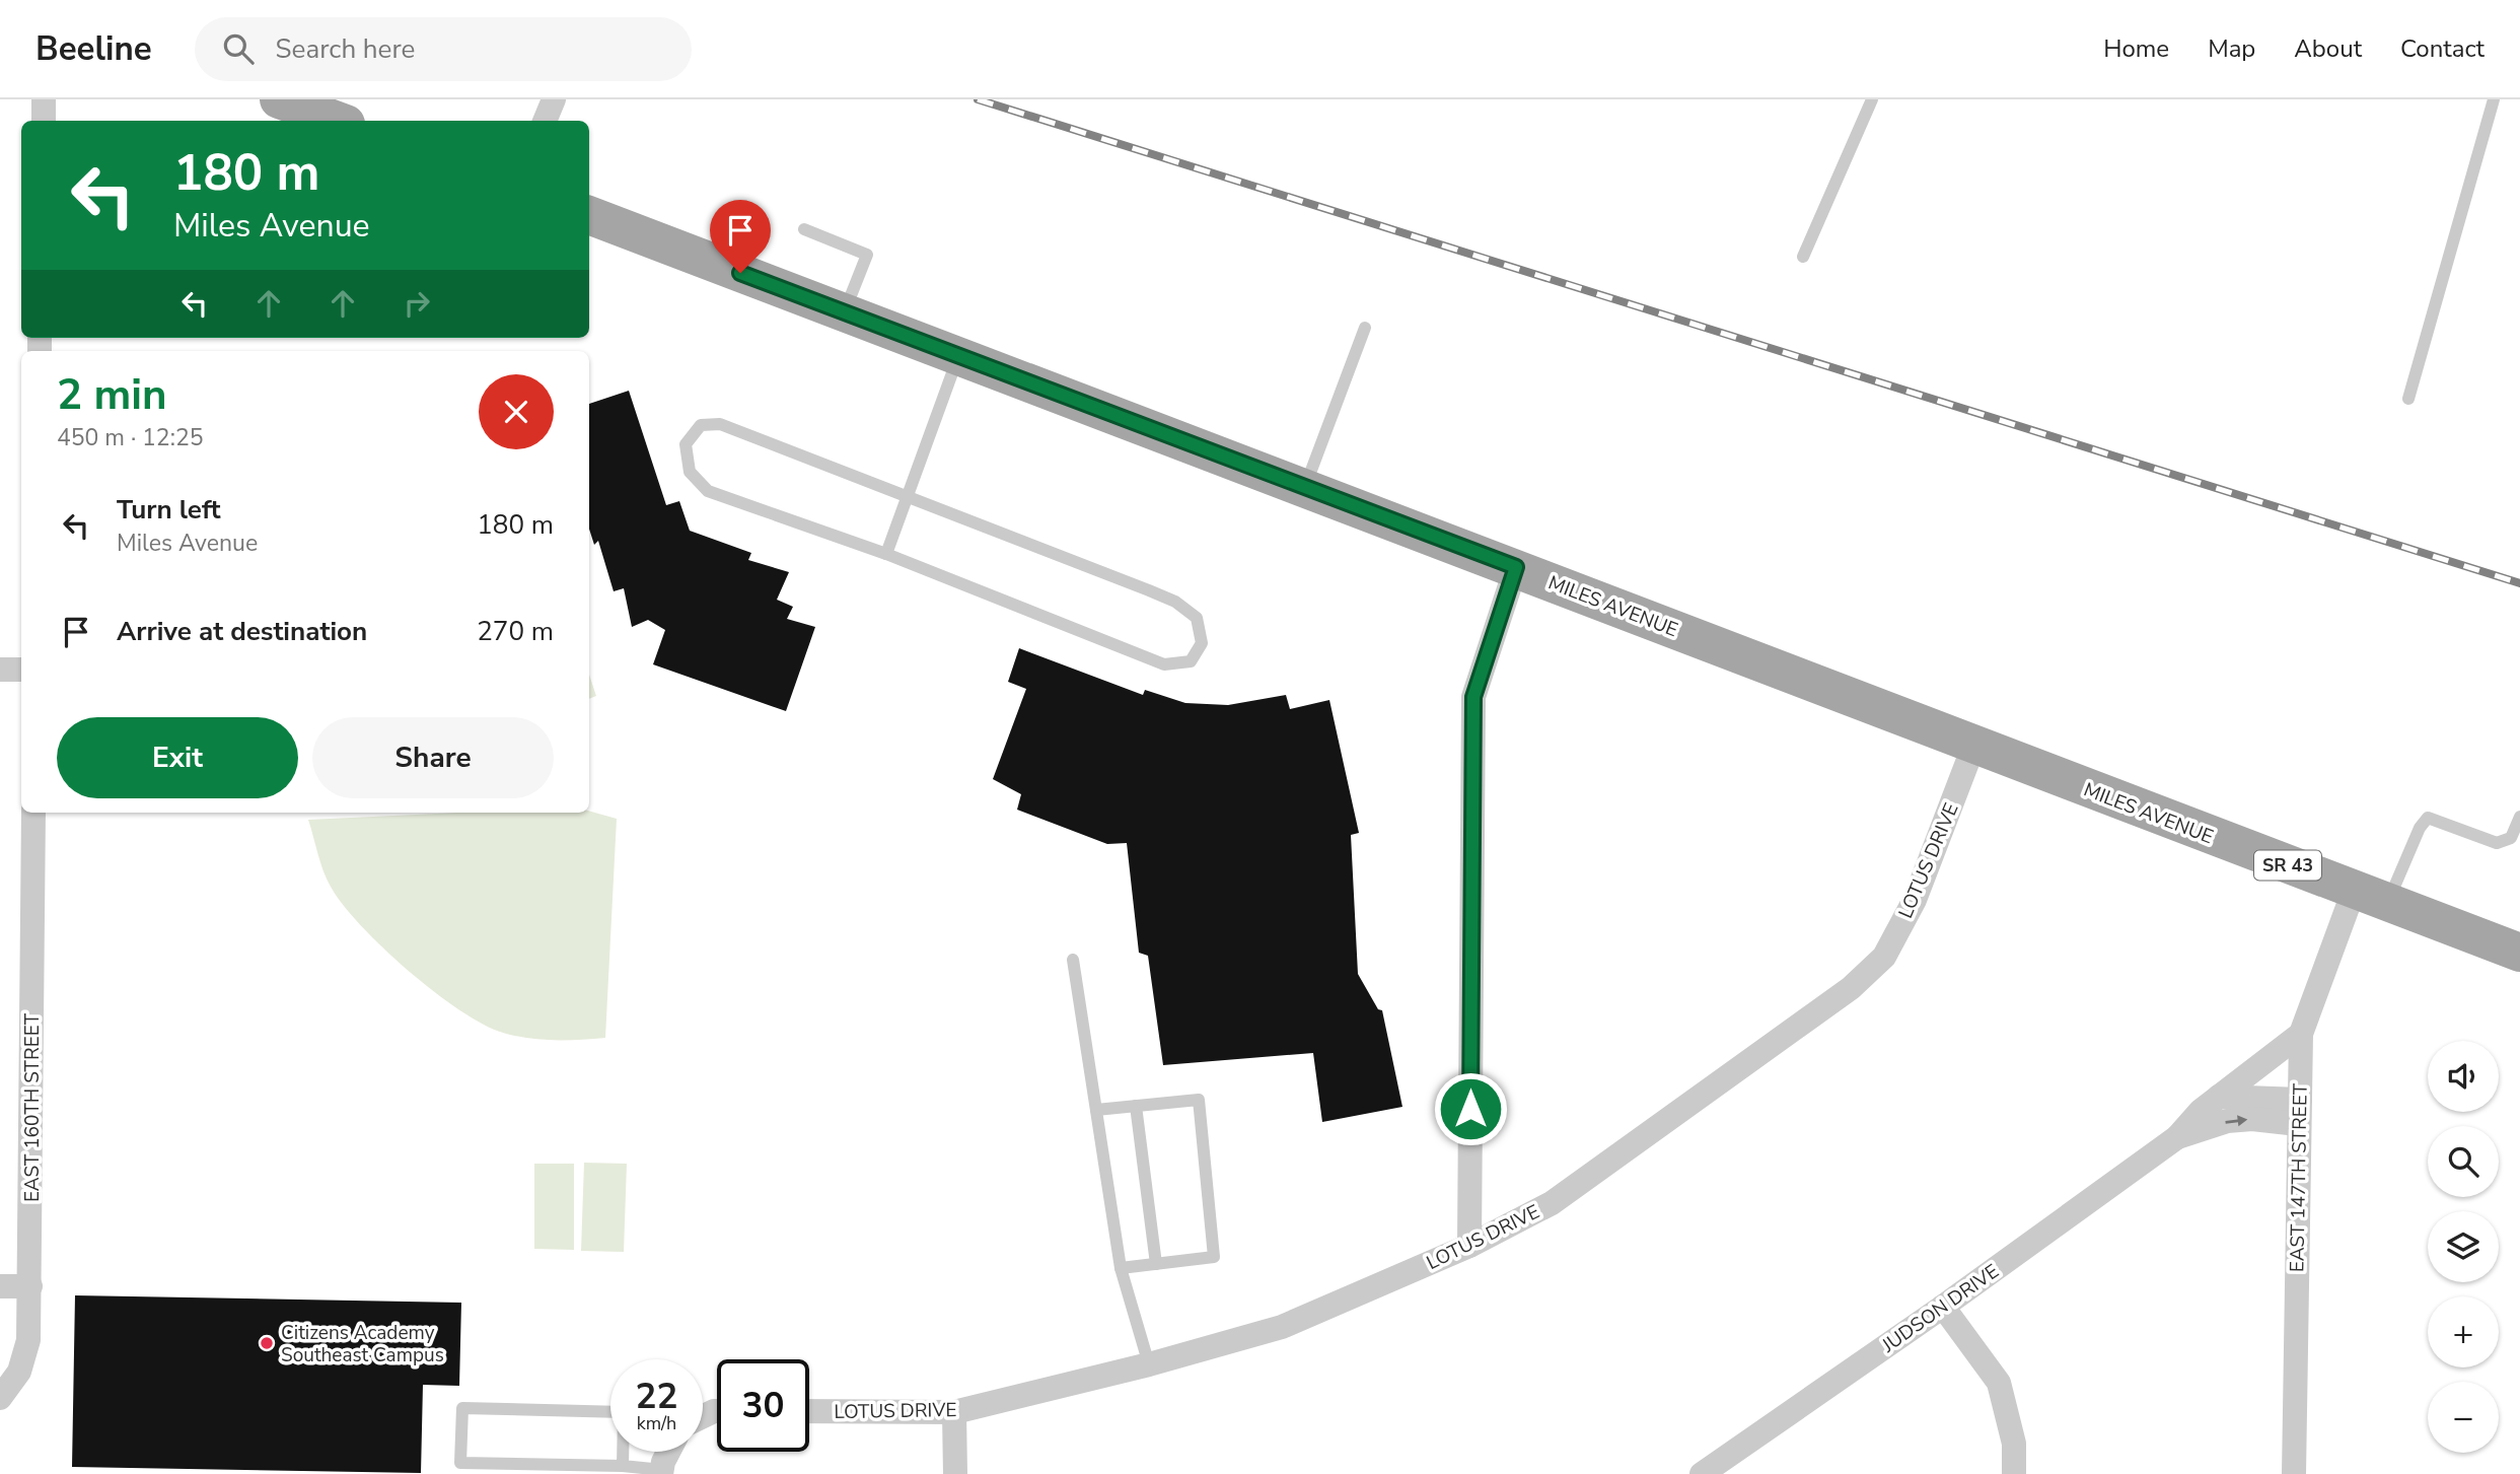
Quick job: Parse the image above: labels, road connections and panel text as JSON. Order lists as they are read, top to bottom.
{
  "streets": {
    "main road": ["MILES AVENUE", "SR 43"],
    "street": [
      "LOTUS DRIVE",
      "EAST 160TH STREET",
      "EAST 147TH STREET",
      "JUDSON DRIVE"
    ]
  },
  "crossings": [
    ["MILES AVENUE", "LOTUS DRIVE"],
    ["MILES AVENUE", "EAST 147TH STREET"],
    ["EAST 147TH STREET", "JUDSON DRIVE"]
  ],
  "places": ["Citizens Academy Southeast Campus"],
  "page": {
    "header": "Beeline",
    "search": "Search here",
    "nav": [
      "Home",
      "Map",
      "About",
      "Contact"
    ],
    "turn": ["180 m", "Miles Avenue"],
    "heading": ["2 min", "450 m · 12:25"],
    "list": [
      {
        "name": "Turn left",
        "note": "Miles Avenue",
        "value": "180 m"
      },
      {
        "name": "Arrive at destination",
        "value": "270 m"
      }
    ],
    "buttons": ["Exit", "Share"],
    "map_buttons": ["+", "−"],
    "speed": "22 km/h",
    "limit": "30"
  }
}
